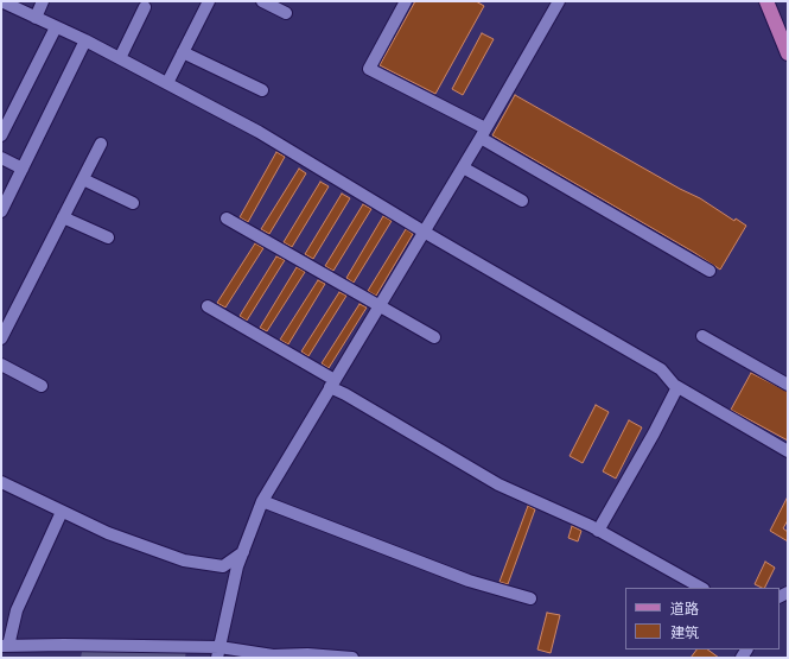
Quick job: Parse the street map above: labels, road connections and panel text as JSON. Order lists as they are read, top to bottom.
{
  "legend": ["道路", "建筑"]
}
